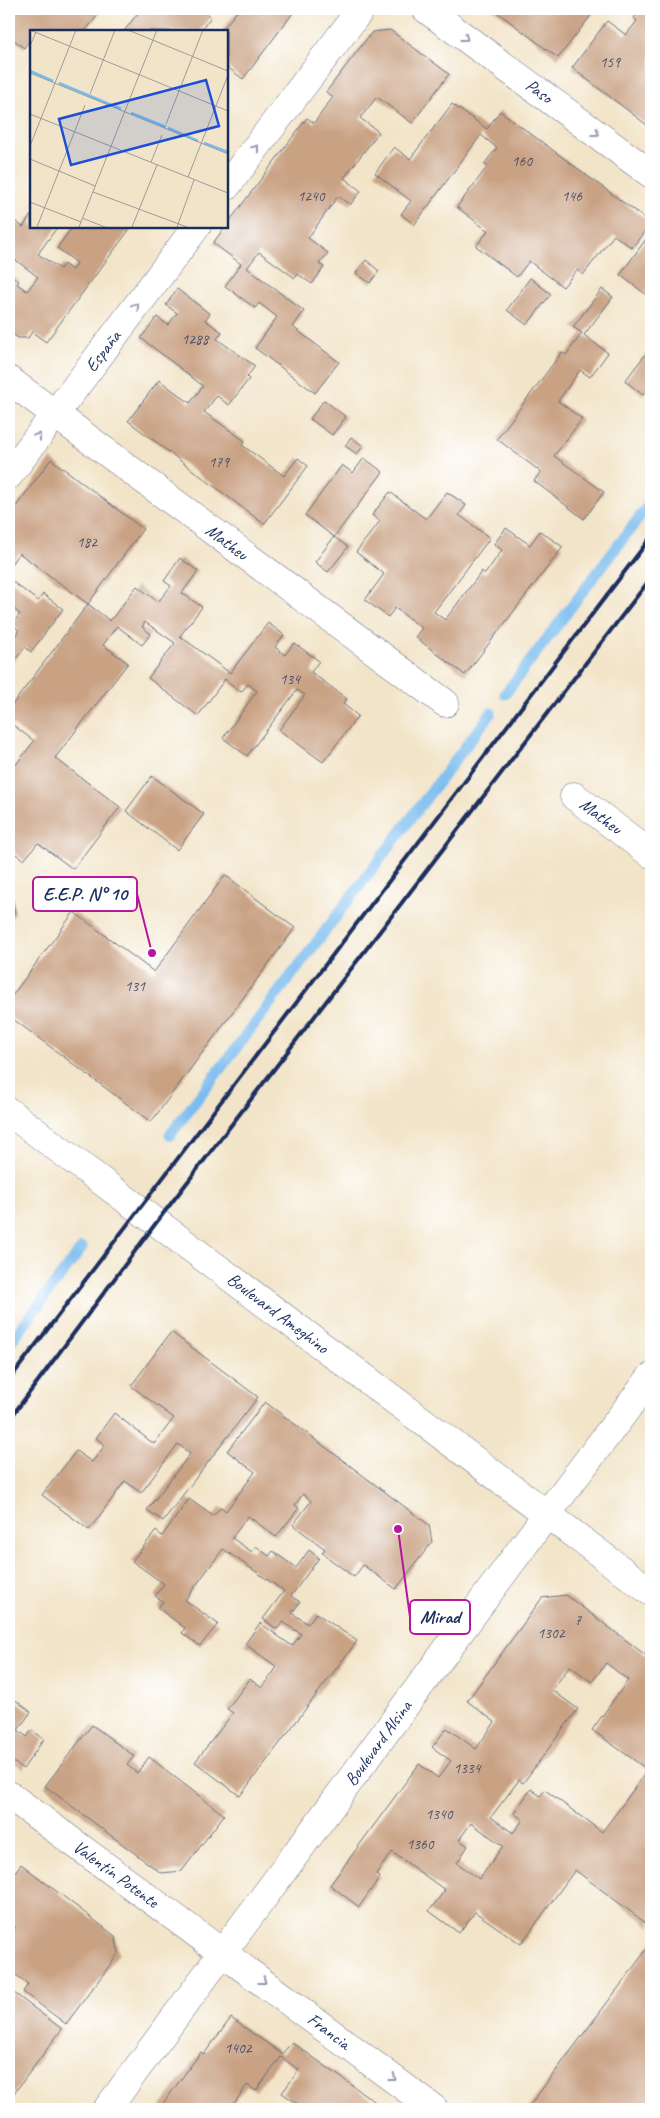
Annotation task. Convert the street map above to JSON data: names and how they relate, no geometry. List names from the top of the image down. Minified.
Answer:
{"streets":{"street":["Paso","España","Matheu","Boulevard Ameghino","Boulevard Alsina","Valentín Potente","Francia"]},"crossings":[["España","Matheu"],["Boulevard Ameghino","Boulevard Alsina"],["Boulevard Alsina","Valentín Potente"],["Boulevard Alsina","Francia"],["Valentín Potente","Francia"]],"one_way":["Paso","España","Francia"],"places":["E.E.P. N° 10","Mirad"],"house_numbers":["159","160","1240","146","1288","179","182","134","131","7","1302","1334","1340","1360","1402"]}
